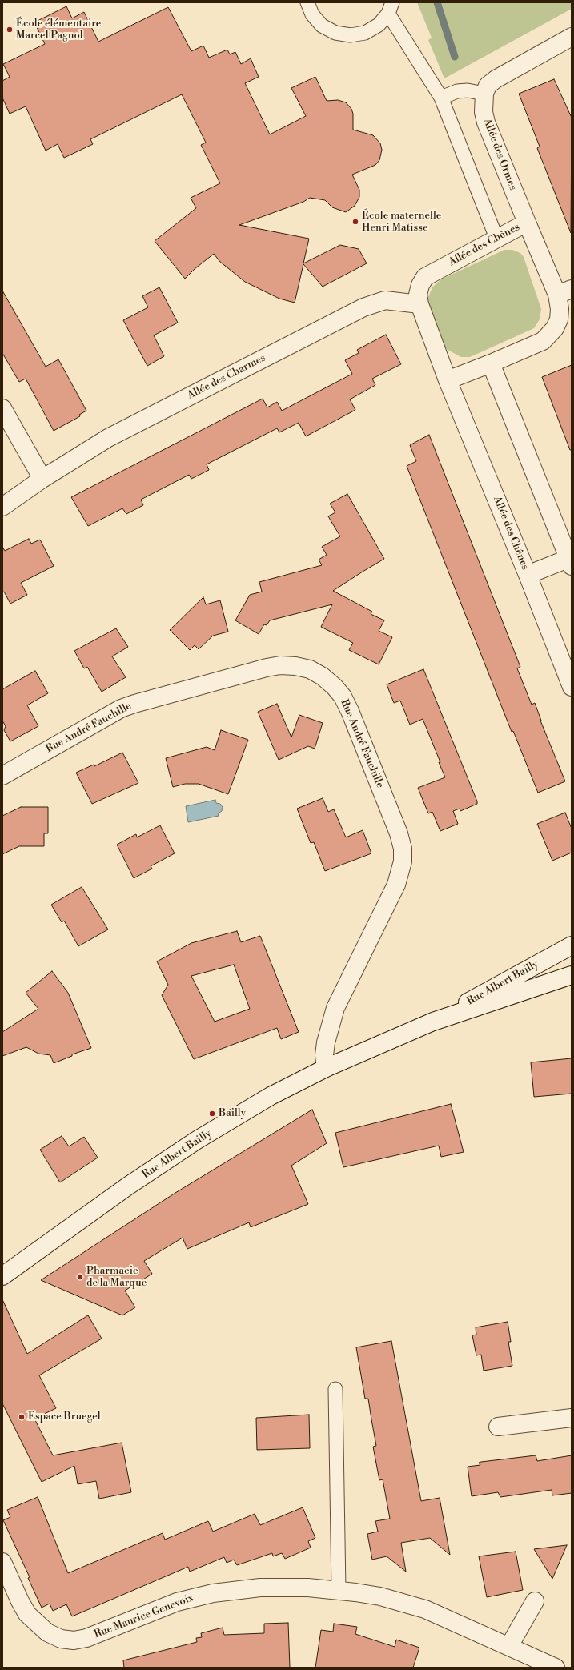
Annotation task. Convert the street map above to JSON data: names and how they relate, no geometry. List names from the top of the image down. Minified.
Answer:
{"streets":{"street":["Allée des Ormes","Allée des Chênes","Allée des Charmes","Rue André Fauchille","Rue Albert Bailly","Rue Maurice Genevoix"]},"crossings":[["Allée des Ormes","Allée des Chênes"],["Allée des Chênes","Allée des Charmes"],["Rue André Fauchille","Rue Albert Bailly"]],"places":["École élémentaire Marcel Pagnol","École maternelle Henri Matisse","Bailly","Pharmacie de la Marque","Espace Bruegel"]}
